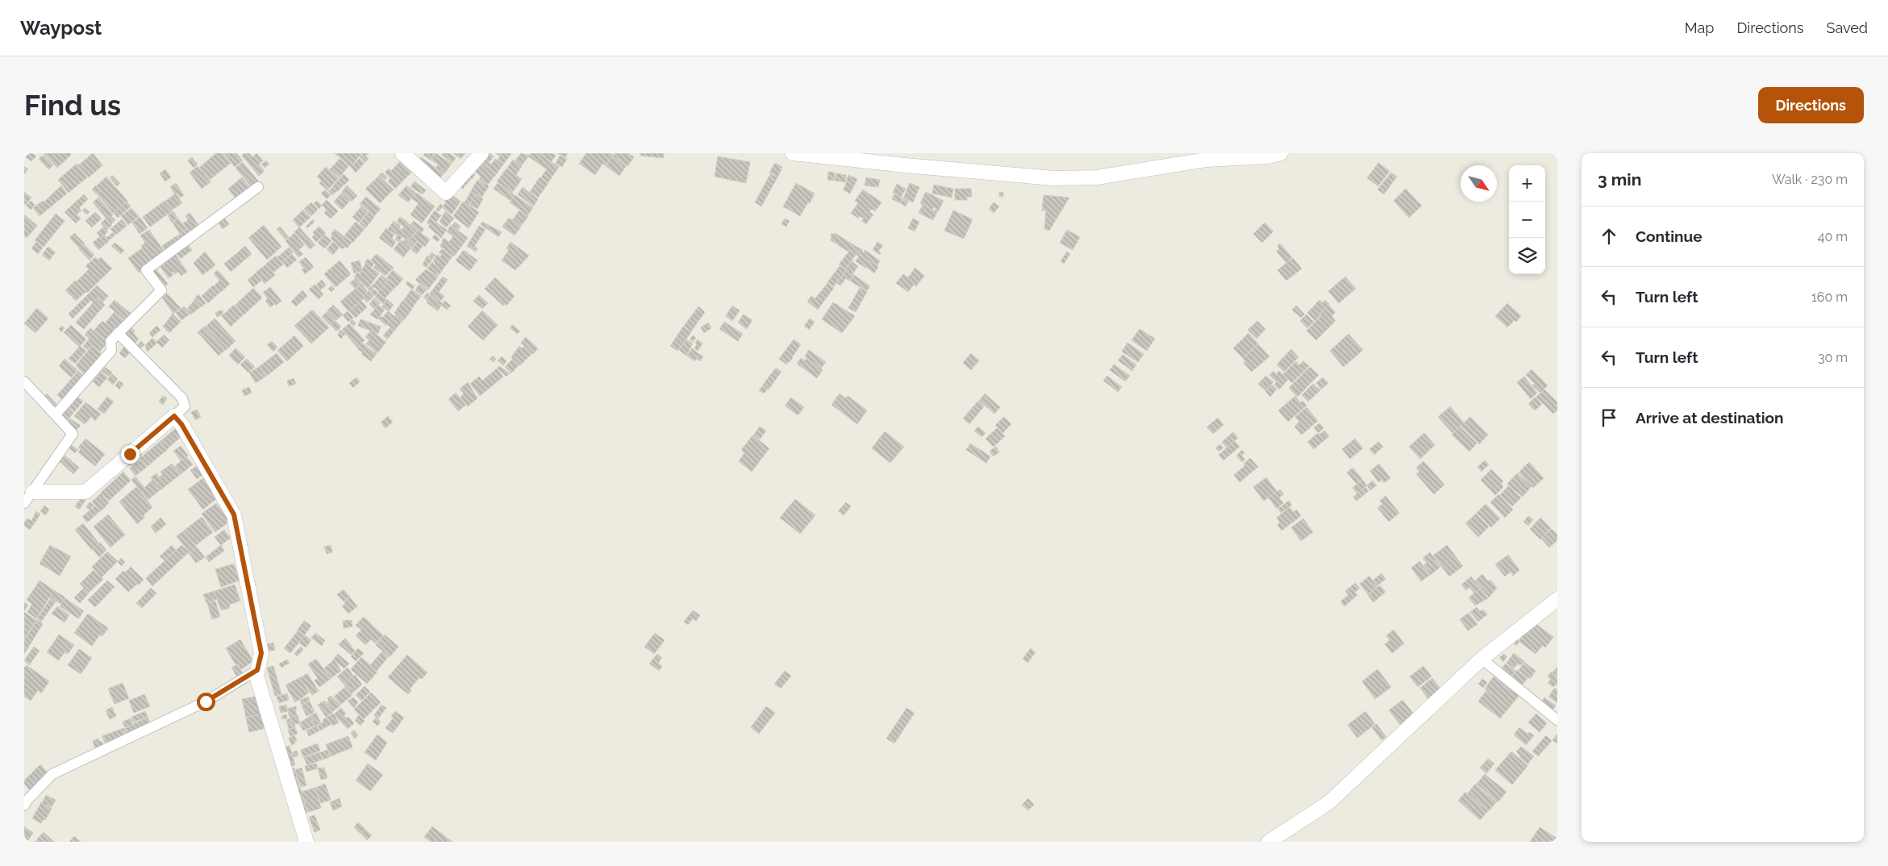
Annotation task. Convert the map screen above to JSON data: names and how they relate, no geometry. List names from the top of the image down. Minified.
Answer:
{"north":"bottom right","page":{"header":"Waypost","nav":["Map","Directions","Saved"],"buttons":"Directions","title":"Find us","heading":["3 min","Walk · 230 m"],"map_buttons":["+","−"],"list":[["Continue","40 m"],["Turn left","160 m"],["Turn left","30 m"],"Arrive at destination"]}}
